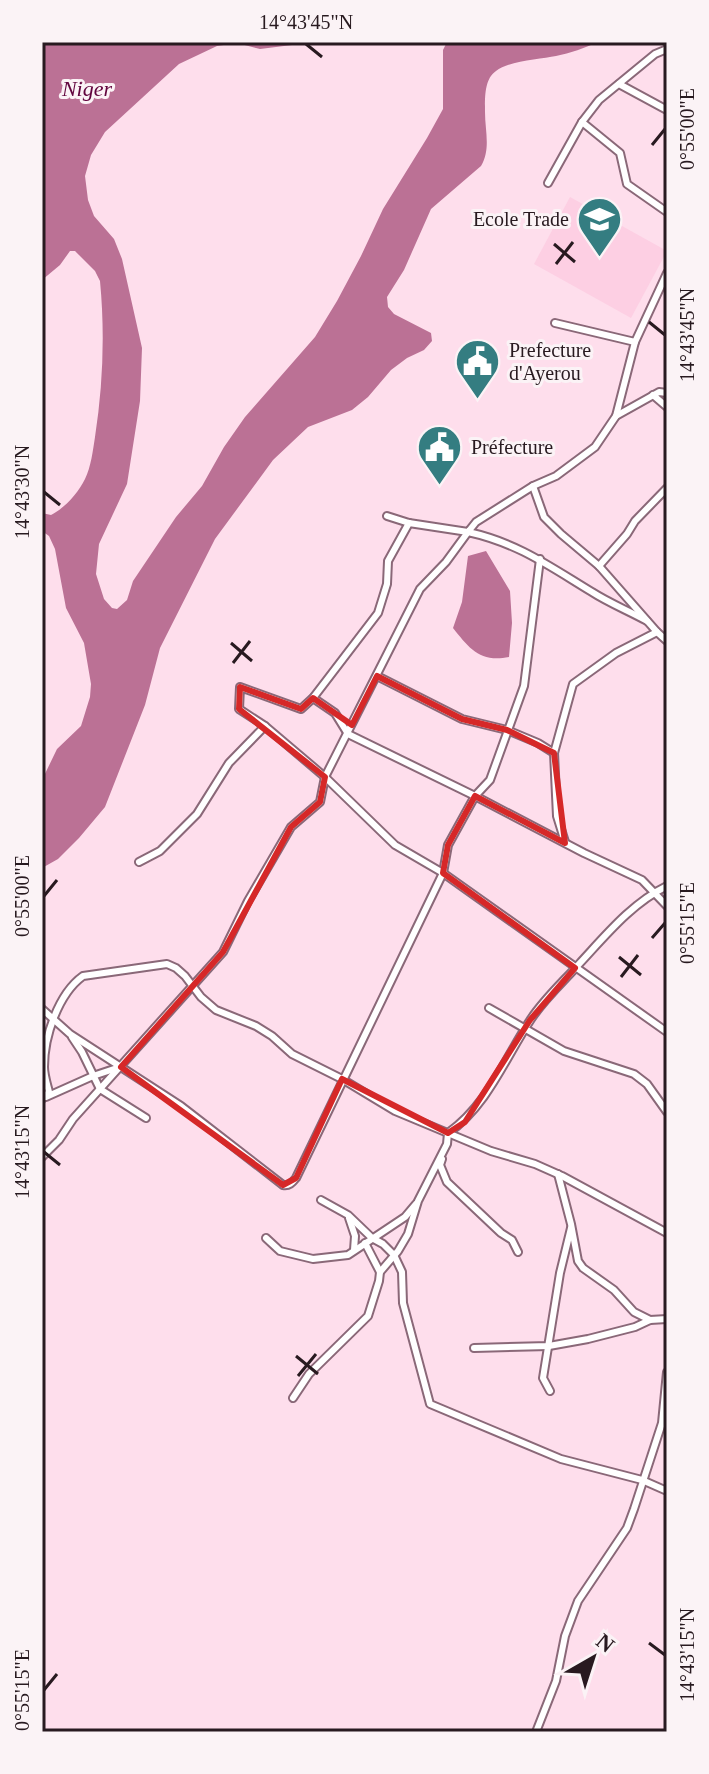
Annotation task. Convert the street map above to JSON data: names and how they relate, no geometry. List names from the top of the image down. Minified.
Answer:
{"water":["Niger"],"places":{"school or university":["Ecole Trade"],"public building":["Prefecture d'Ayerou","Préfecture"]},"north":"top right","coordinates":["14°43'45\"N","0°55'00\"E","14°43'30\"N","0°55'15\"E","14°43'15\"N"]}
